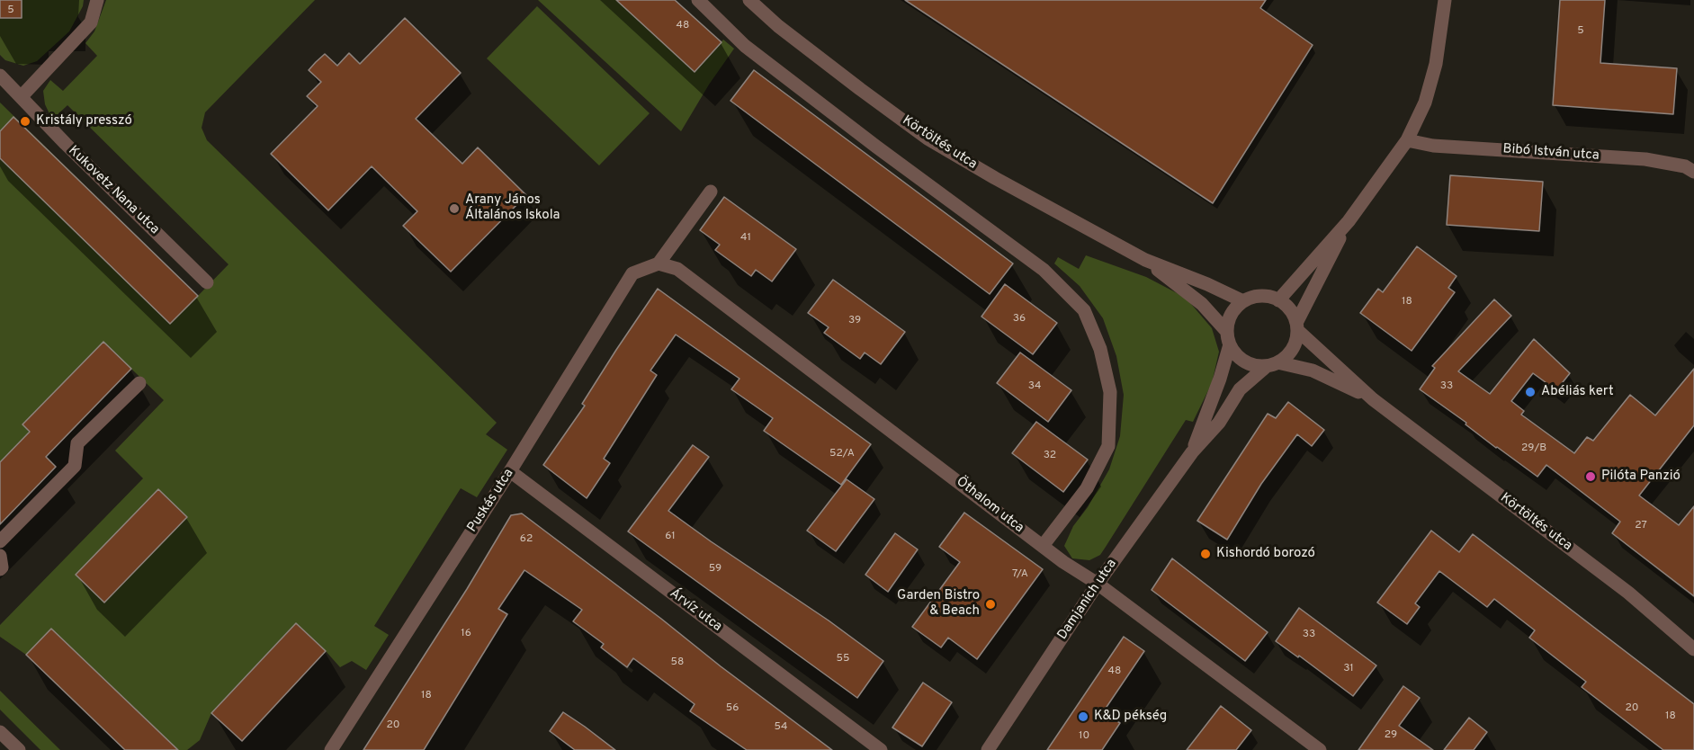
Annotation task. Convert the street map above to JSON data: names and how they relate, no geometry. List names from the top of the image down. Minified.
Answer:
{"streets":{"street":["Körtöltés utca","Bibó István utca","Kukovetz Nana utca","Puskás utca","Öthalom utca","Damjanich utca","Árvíz utca"]},"crossings":[["Körtöltés utca","Damjanich utca"],["Puskás utca","Öthalom utca"],["Puskás utca","Árvíz utca"],["Öthalom utca","Damjanich utca"]],"places":["Kristály presszó","Arany János Általános Iskola","Abéliás kert","Pilóta Panzió","Kishordó borozó","Garden Bistro & Beach","K&D pékség"],"house_numbers":["5","48","5","41","18","36","39","34","33","29/B","52/A","32","27","61","62","59","7/A","16","33","55","58","31","48","18","56","20","18","20","54","29","10"]}
